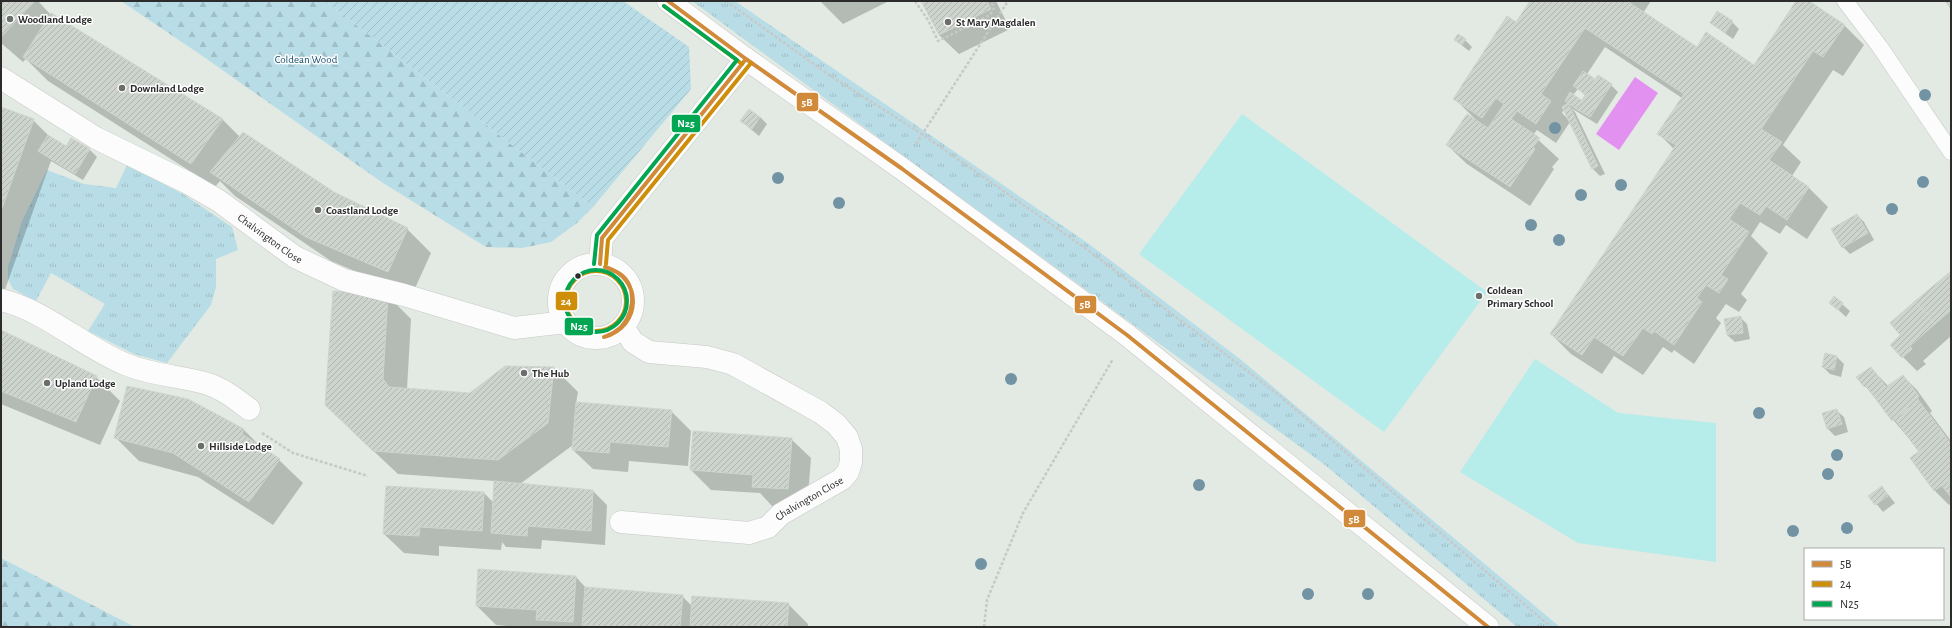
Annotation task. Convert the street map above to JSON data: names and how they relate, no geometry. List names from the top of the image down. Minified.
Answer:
{"streets":{"street":["Chalvington Close"]},"parks":["Coldean Wood"],"places":["Woodland Lodge","St Mary Magdalen","Downland Lodge","Coastland Lodge","Coldean Primary School","The Hub","Upland Lodge","Hillside Lodge"],"lines":["transit line 5B","transit line 24","transit line N25"],"legend":["5B","24","N25"]}
